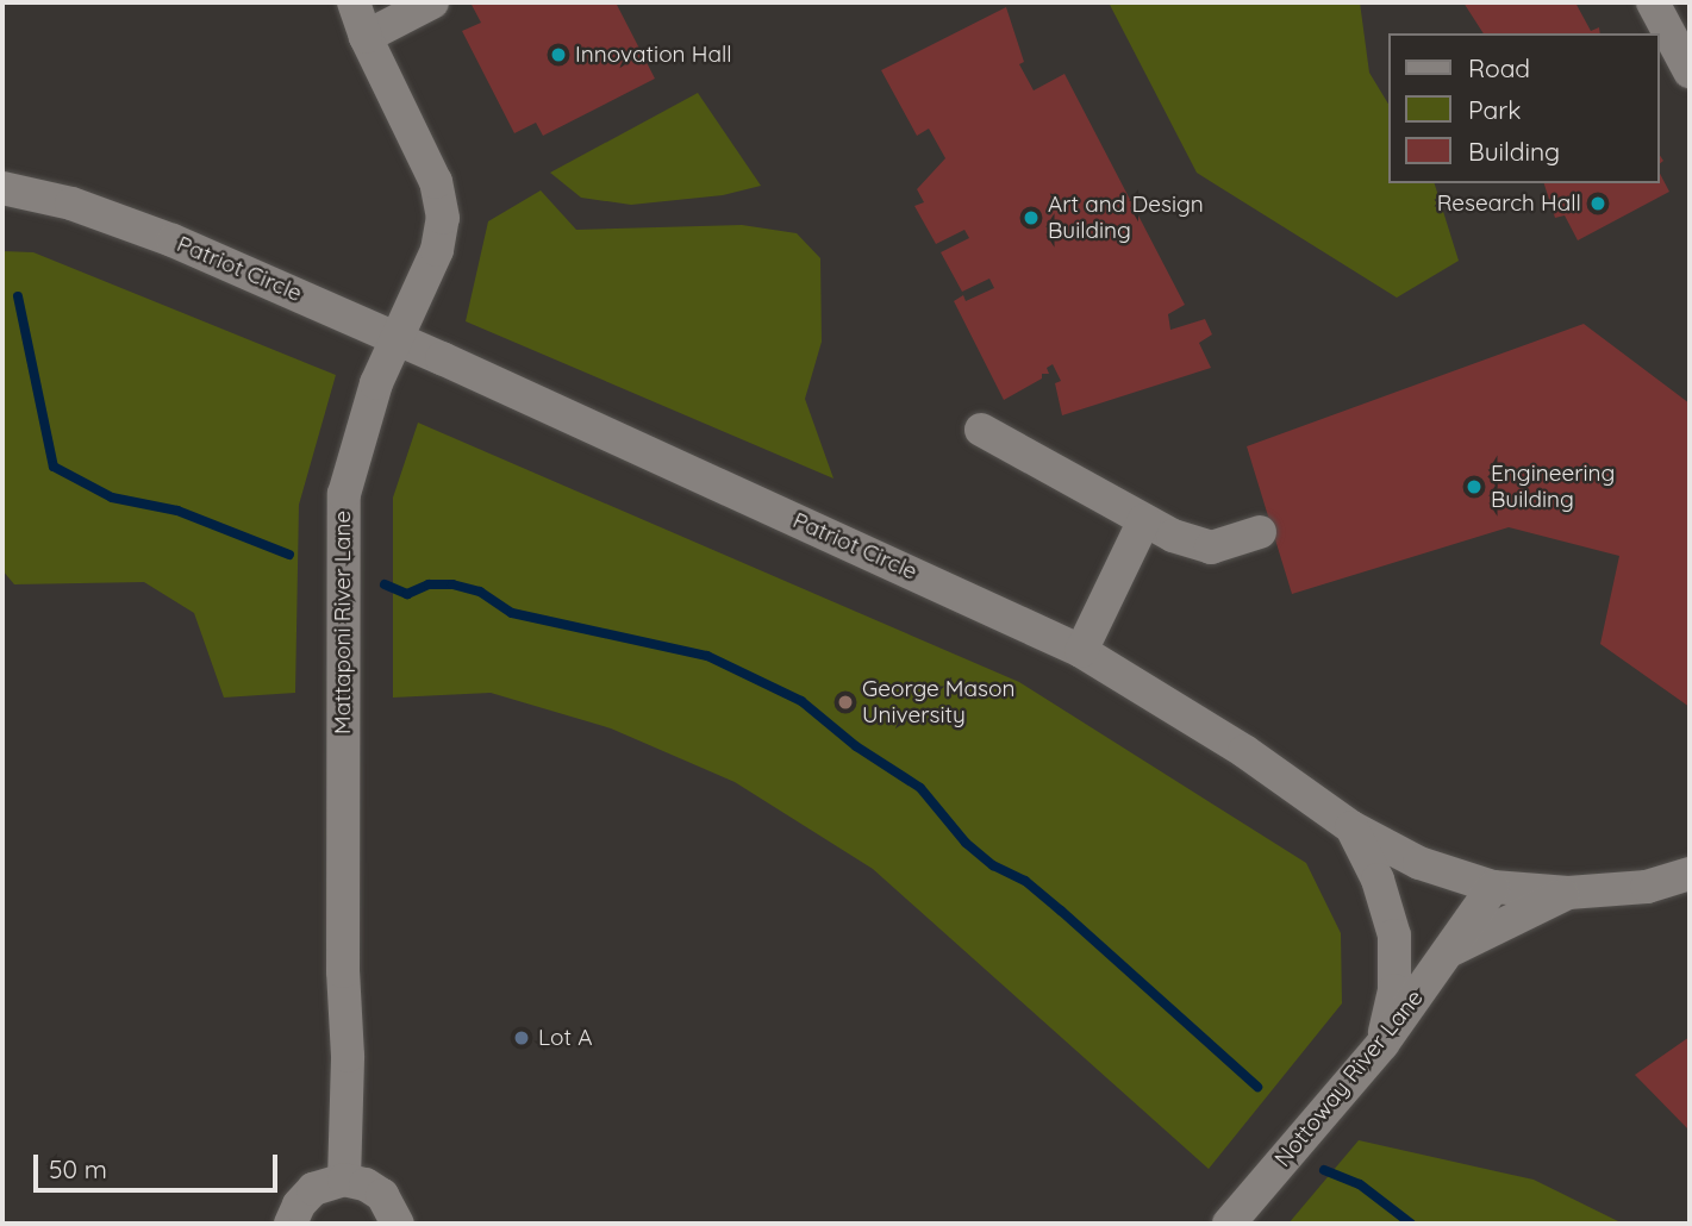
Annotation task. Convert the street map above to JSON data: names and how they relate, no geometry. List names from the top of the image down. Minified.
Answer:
{"streets":{"street":["Patriot Circle","Mattaponi River Lane","Nottoway River Lane"]},"crossings":[["Patriot Circle","Mattaponi River Lane"],["Patriot Circle","Nottoway River Lane"]],"places":["Innovation Hall","Research Hall","Art and Design Building","Engineering Building","George Mason University","Lot A"],"legend":["Road","Park","Building"],"scale_bar":"50 m"}
